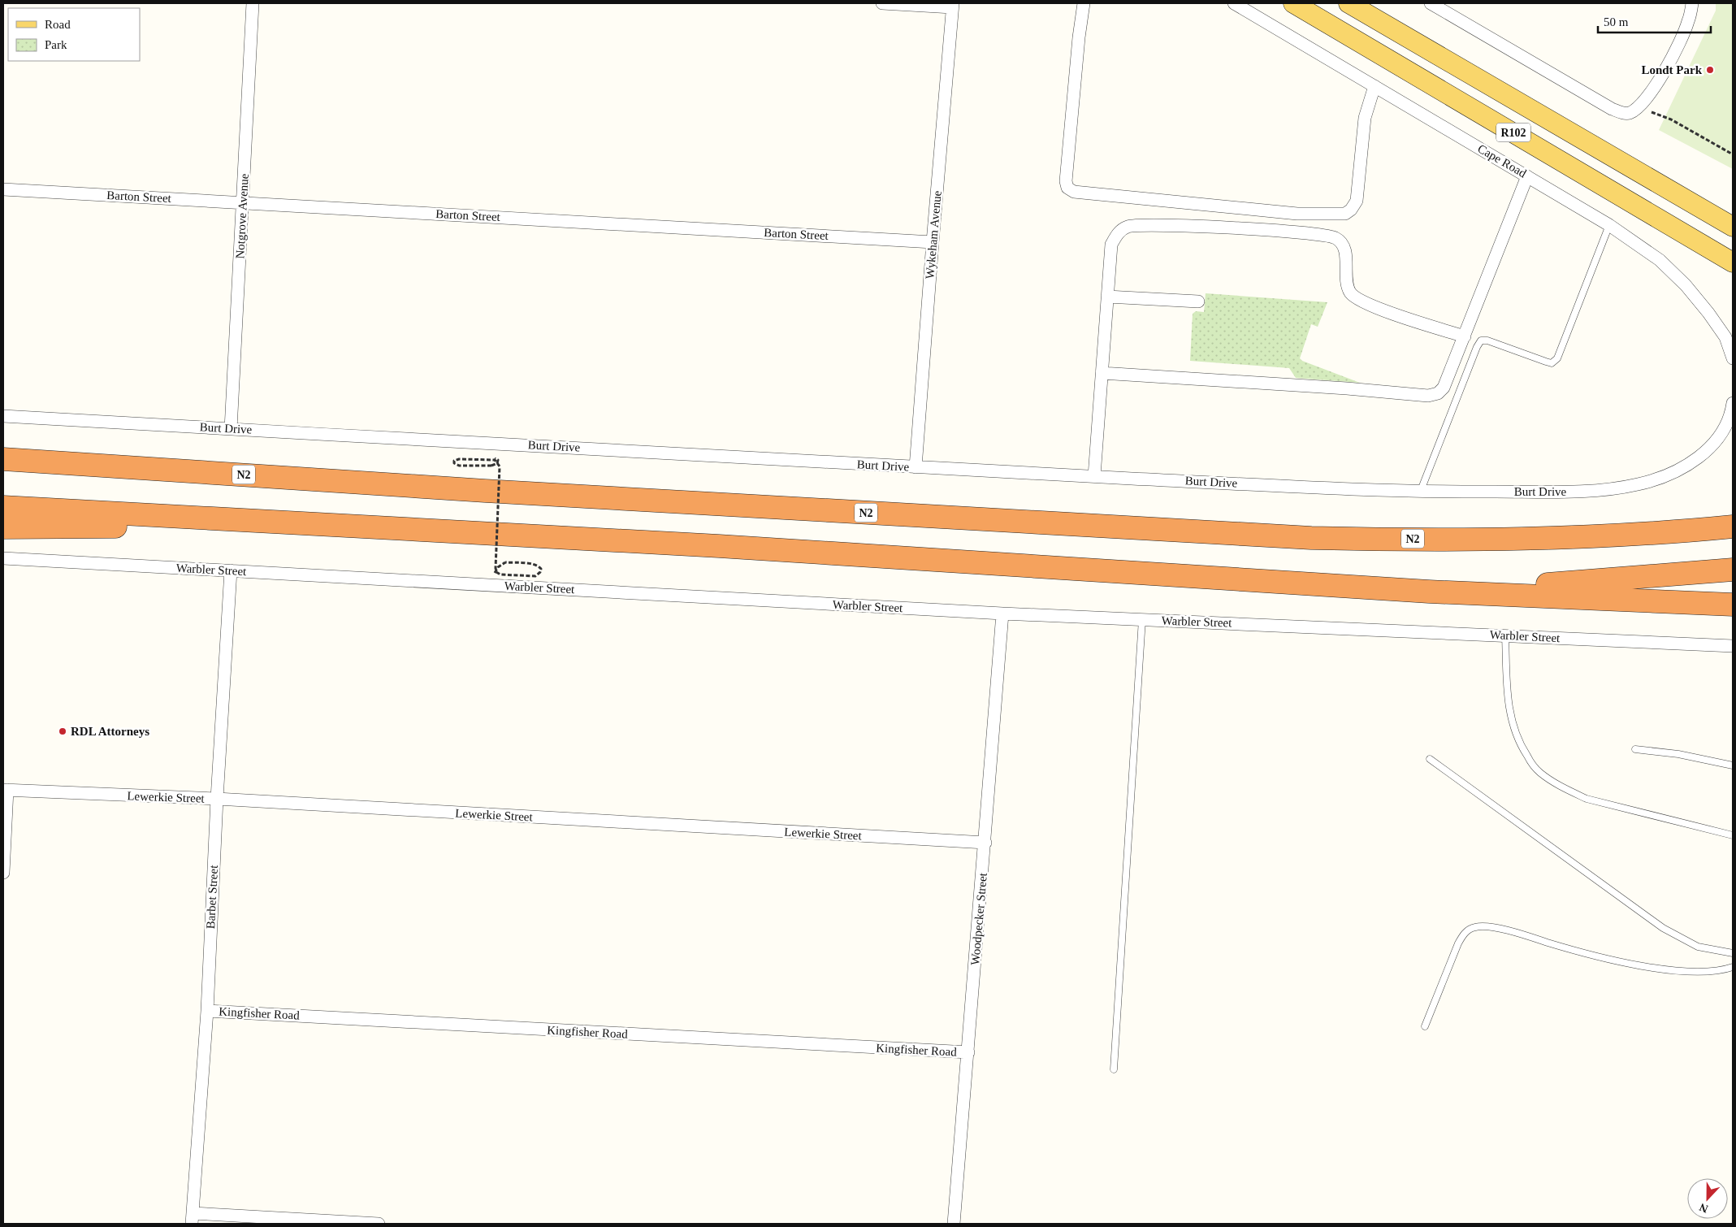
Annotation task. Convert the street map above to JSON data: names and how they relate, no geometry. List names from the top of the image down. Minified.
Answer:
{"streets":{"highway":["N2"],"main road":["R102"],"street":["Cape Road","Barton Street","Notgrove Avenue","Wykeham Avenue","Burt Drive","Warbler Street","Lewerkie Street","Barbet Street","Woodpecker Street","Kingfisher Road"]},"crossings":[["Barton Street","Notgrove Avenue"],["Barton Street","Wykeham Avenue"],["Notgrove Avenue","Burt Drive"],["Wykeham Avenue","Burt Drive"],["Warbler Street","Barbet Street"],["Warbler Street","Woodpecker Street"],["Lewerkie Street","Barbet Street"],["Lewerkie Street","Woodpecker Street"],["Barbet Street","Kingfisher Road"],["Woodpecker Street","Kingfisher Road"]],"places":["Londt Park","RDL Attorneys"],"legend":["Road","Park"],"scale_bar":"50 m","north":"bottom"}
